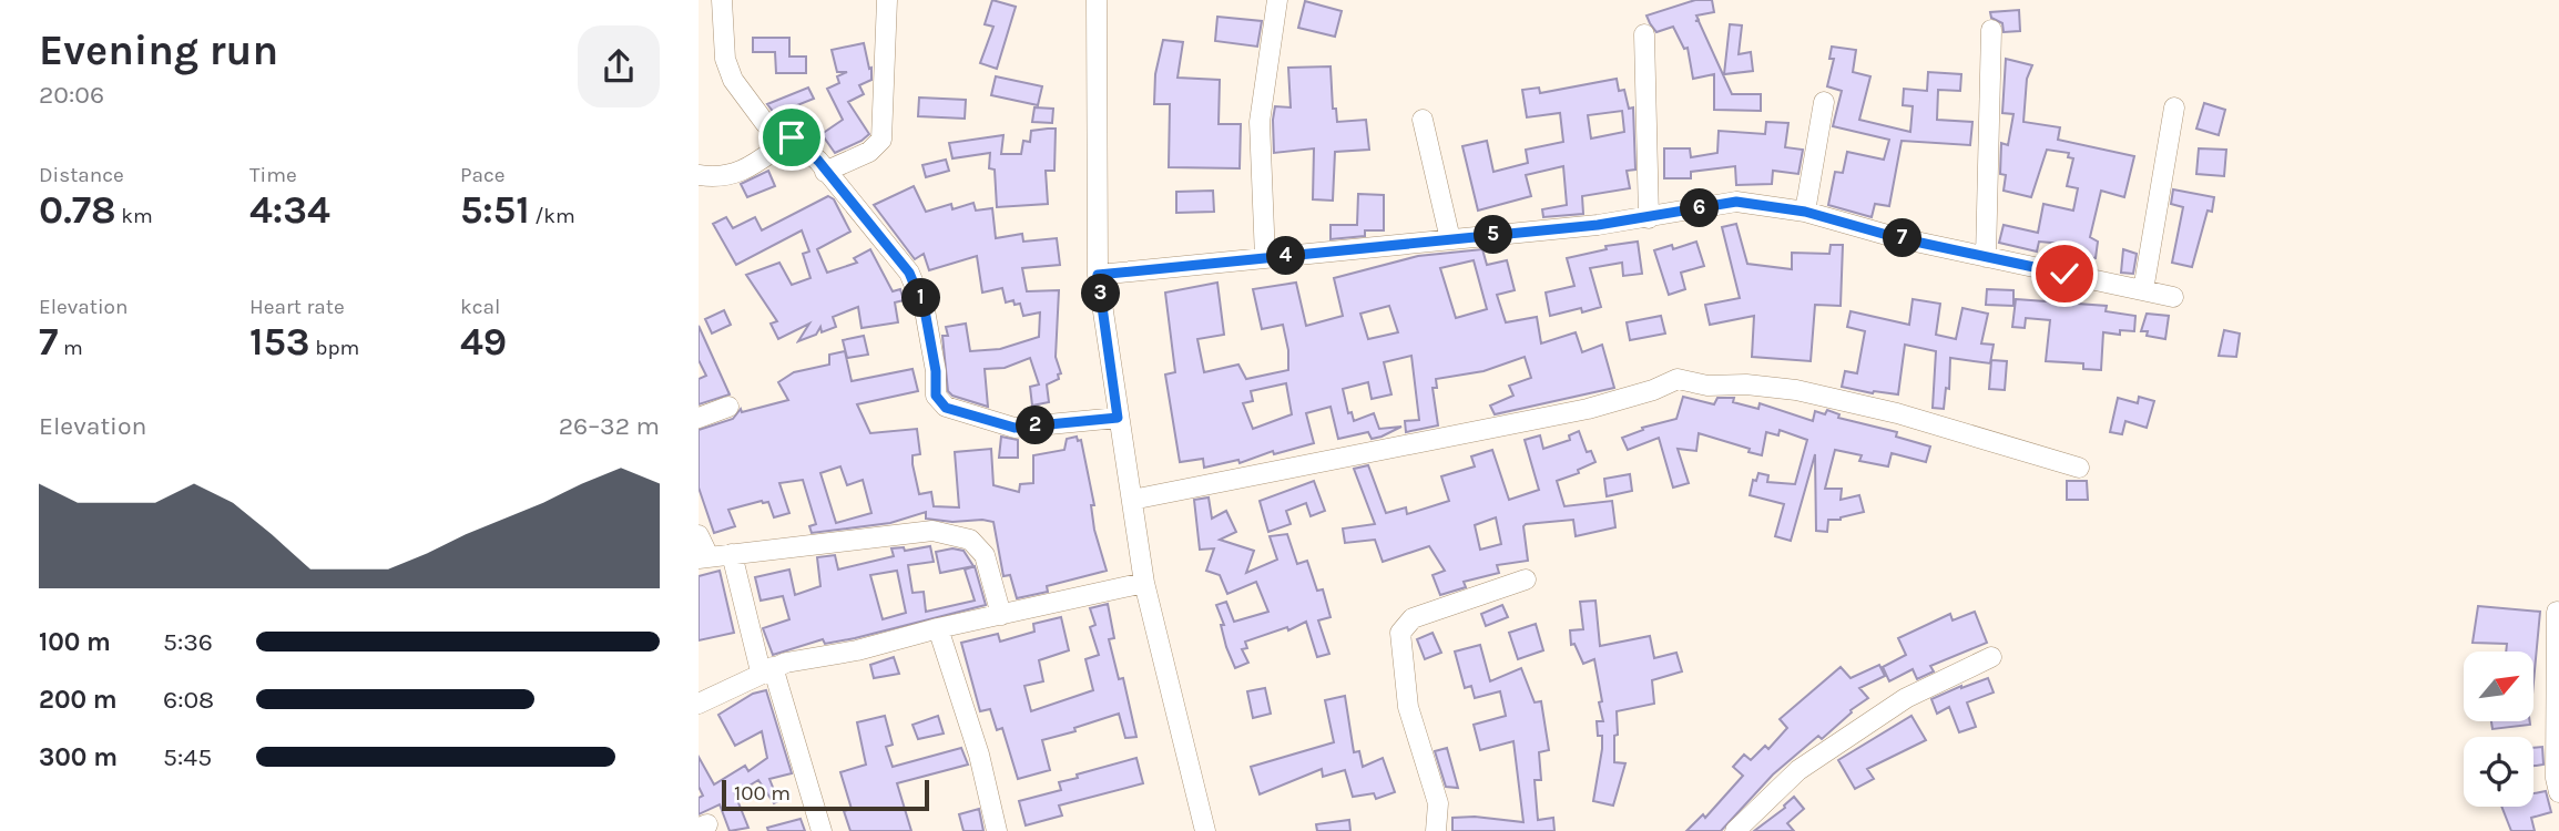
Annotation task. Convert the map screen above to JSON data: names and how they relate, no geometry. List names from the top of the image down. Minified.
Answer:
{"scale_bar":"100 m","north":"top right","page":{"heading":["Evening run","20:06"],"stats":[["Distance","0.78 km"],["Time","4:34"],["Pace","5:51 /km"],["Elevation","7 m"],["Heart rate","153 bpm"],["kcal","49"]],"pins":["6","5","7","4","3","1","2"],"chart":["Elevation","26–32 m"],"list":[{"name":"100 m","note":"5:36"},{"name":"200 m","note":"6:08"},{"name":"300 m","note":"5:45"}],"scale":"100 m"}}
